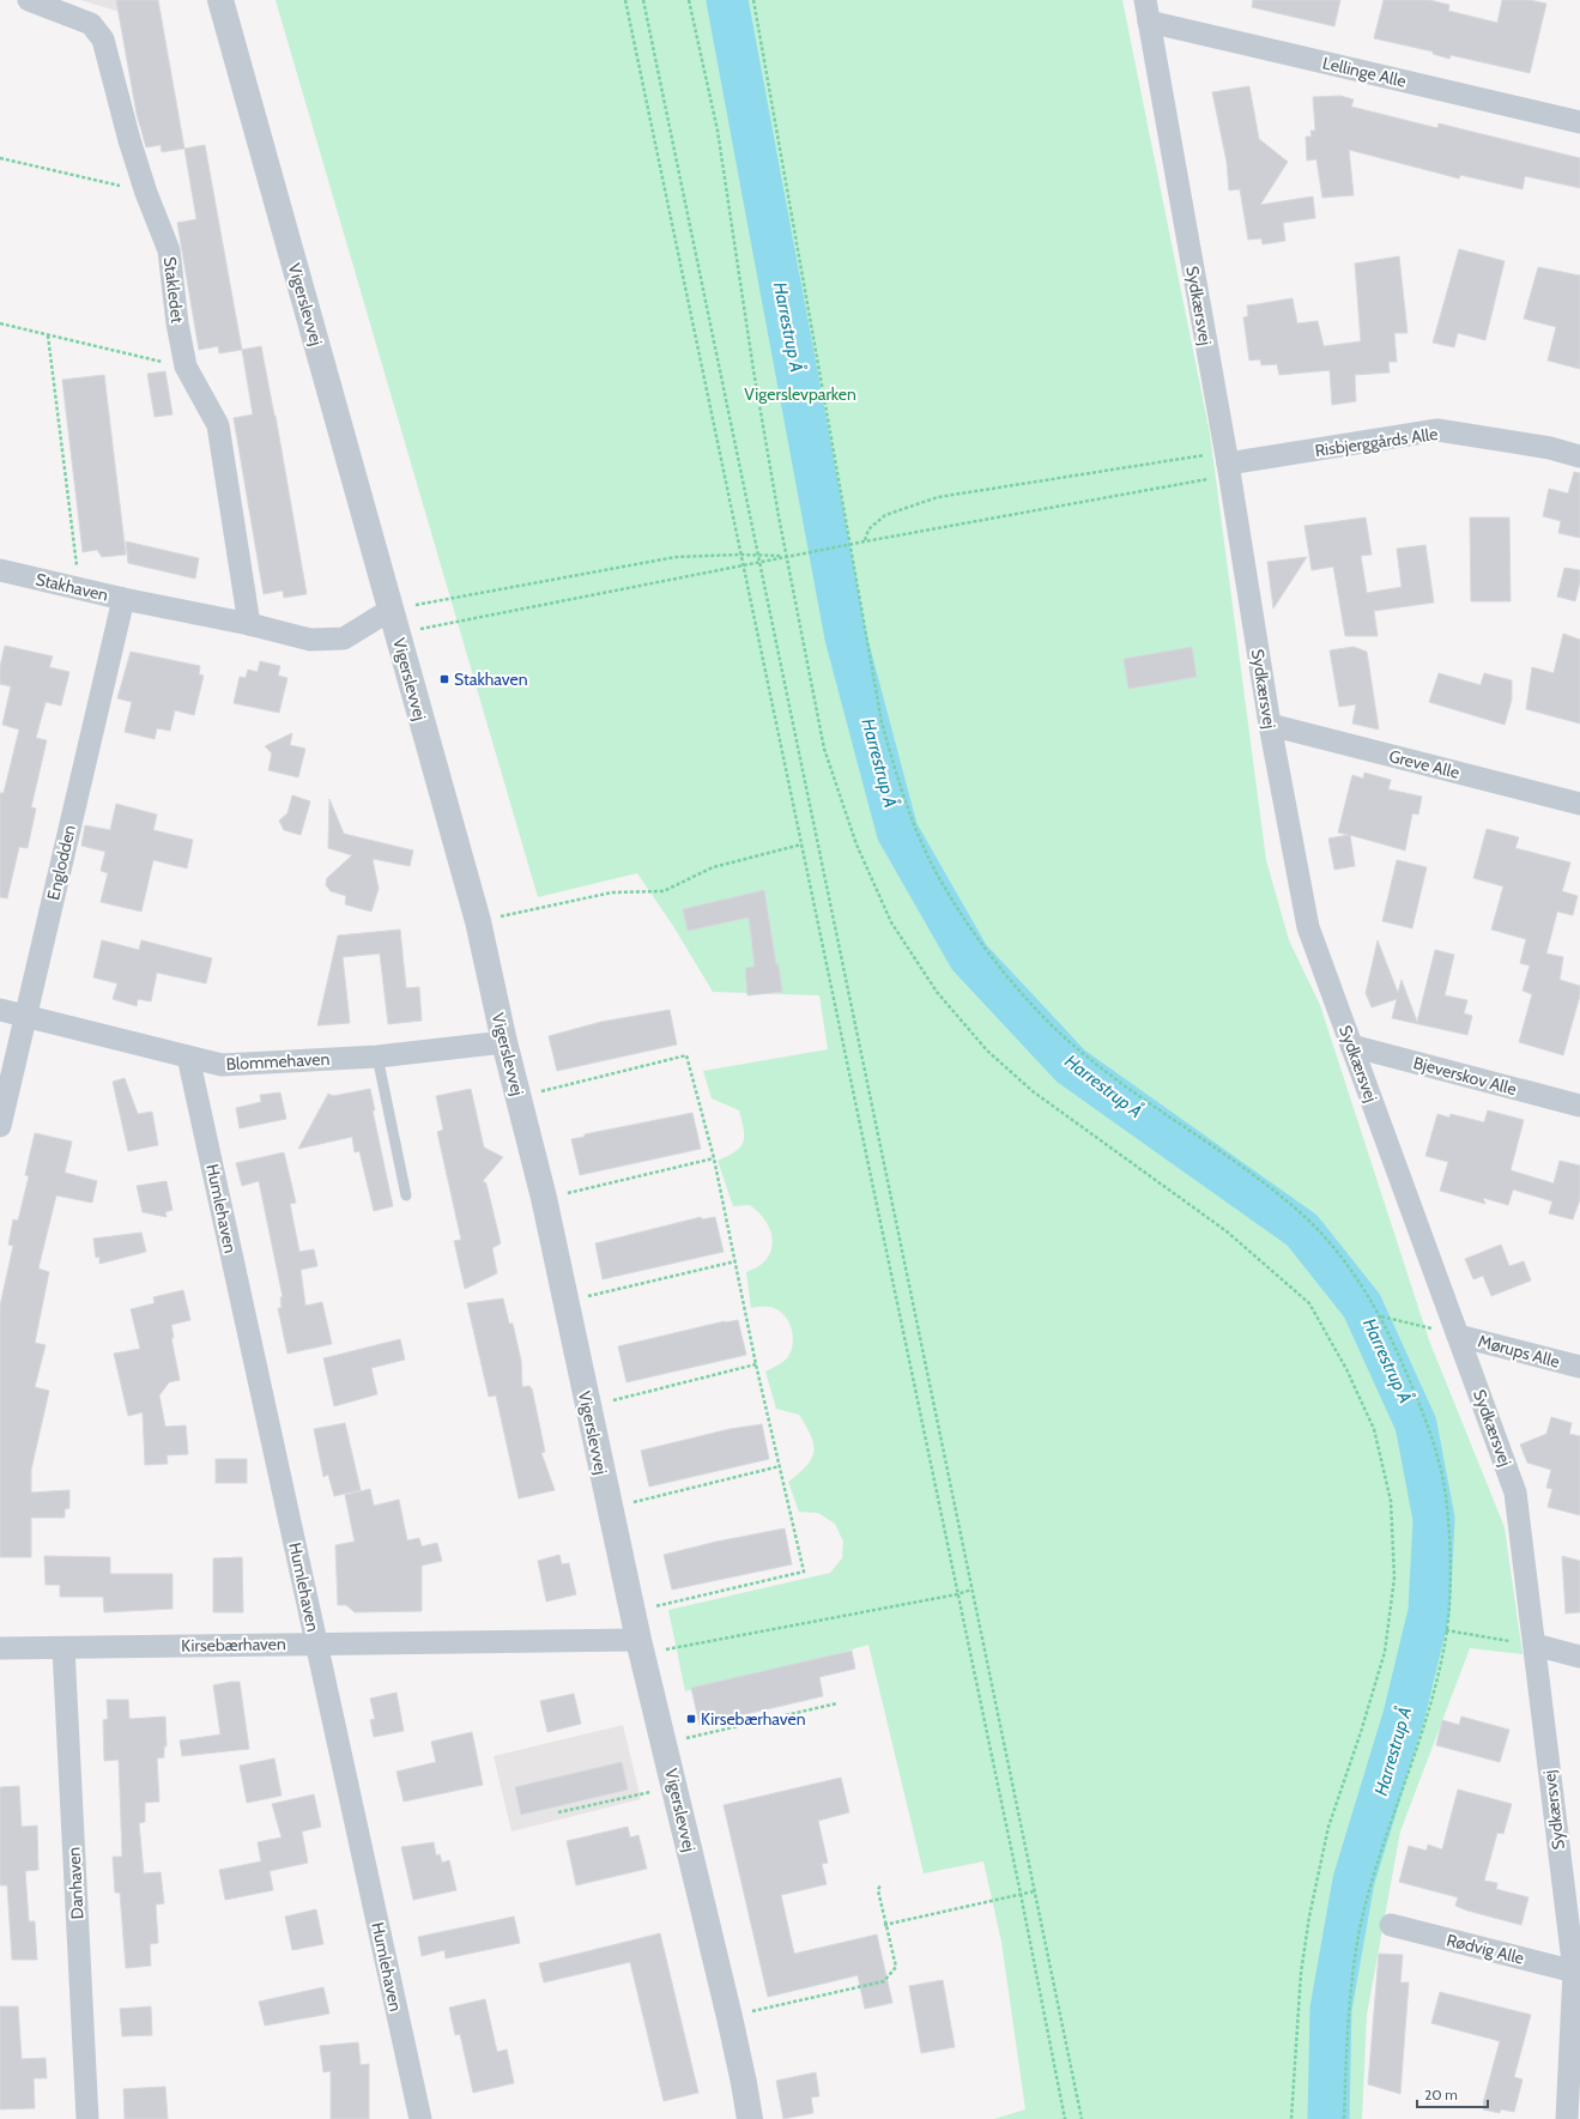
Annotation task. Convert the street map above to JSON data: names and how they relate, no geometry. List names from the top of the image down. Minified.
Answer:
{"streets":{"street":["Lellinge Alle","Stakledet","Vigerslevvej","Sydkærsvej","Risbjerggårds Alle","Stakhaven","Greve Alle","Englodden","Blommehaven","Bjeverskov Alle","Humlehaven","Mørups Alle","Kirsebærhaven","Danhaven","Rødvig Alle"]},"crossings":[["Lellinge Alle","Sydkærsvej"],["Stakledet","Stakhaven"],["Vigerslevvej","Stakhaven"],["Vigerslevvej","Blommehaven"],["Vigerslevvej","Kirsebærhaven"],["Sydkærsvej","Risbjerggårds Alle"],["Sydkærsvej","Greve Alle"],["Sydkærsvej","Bjeverskov Alle"],["Sydkærsvej","Mørups Alle"],["Sydkærsvej","Rødvig Alle"],["Stakhaven","Englodden"],["Englodden","Blommehaven"],["Blommehaven","Humlehaven"],["Humlehaven","Kirsebærhaven"],["Kirsebærhaven","Danhaven"]],"water":["Harrestrup Å"],"parks":["Vigerslevparken"],"places":{"transit":["Stakhaven","Kirsebærhaven"]},"scale_bar":"20 m"}
